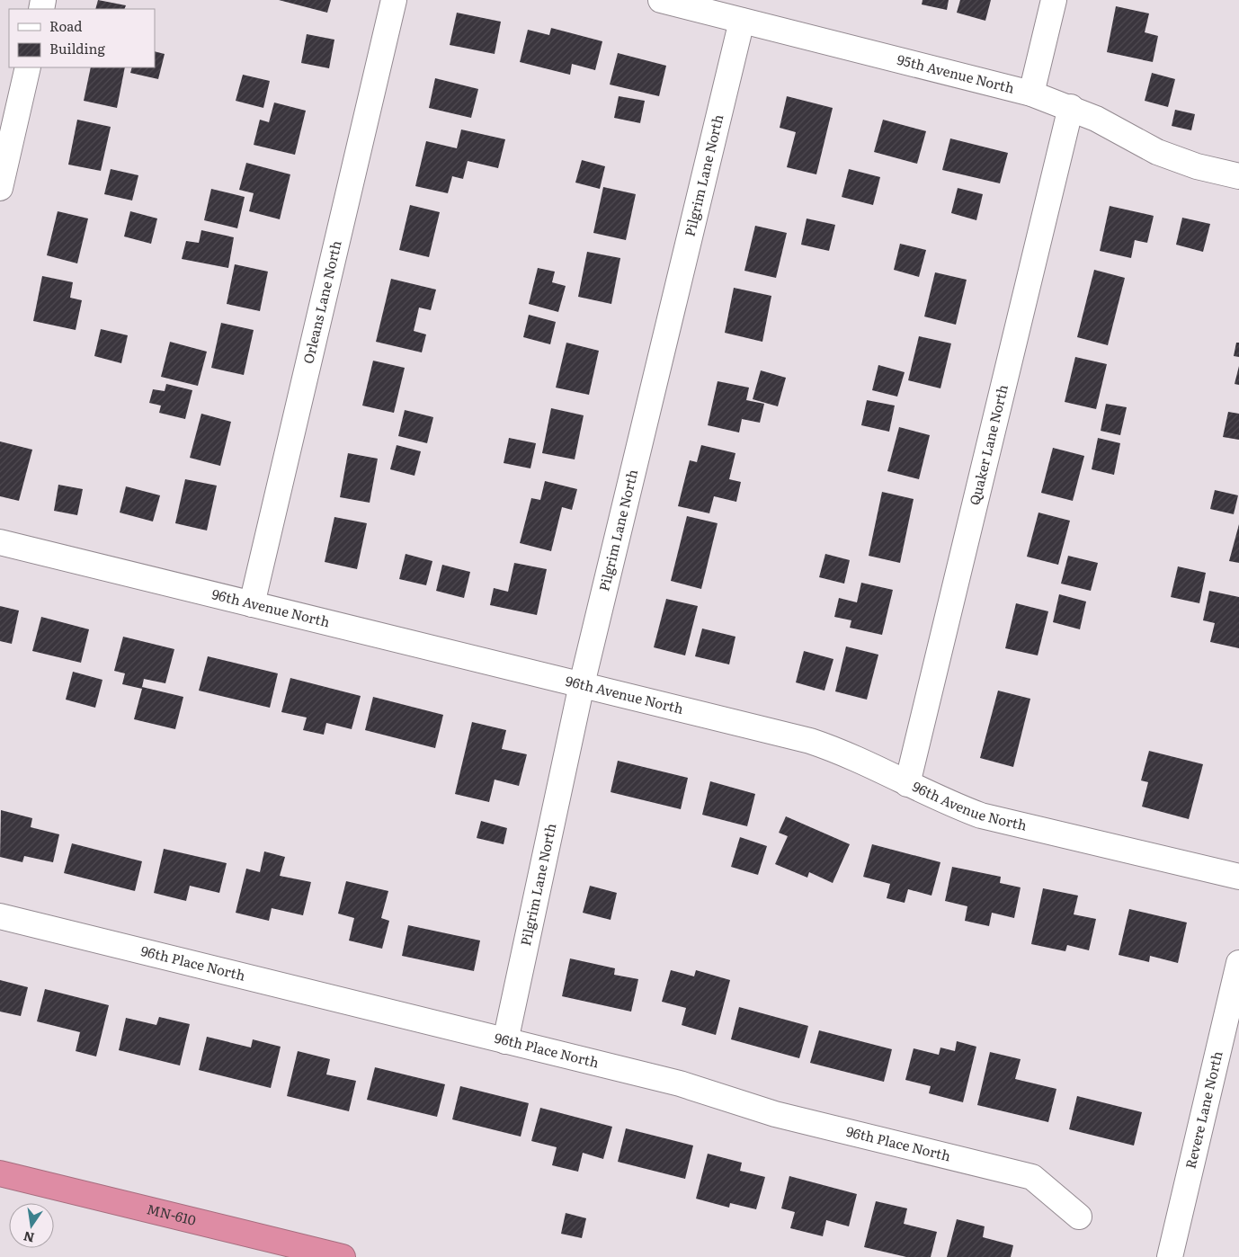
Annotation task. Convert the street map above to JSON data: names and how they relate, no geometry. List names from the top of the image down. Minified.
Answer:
{"streets":{"highway":["MN-610"],"street":["95th Avenue North","Pilgrim Lane North","Orleans Lane North","Quaker Lane North","96th Avenue North","96th Place North","Revere Lane North"]},"crossings":[["95th Avenue North","Pilgrim Lane North"],["95th Avenue North","Quaker Lane North"],["Pilgrim Lane North","96th Avenue North"],["Pilgrim Lane North","96th Place North"],["Orleans Lane North","96th Avenue North"],["Quaker Lane North","96th Avenue North"]],"legend":["Road","Building"],"north":"bottom"}
